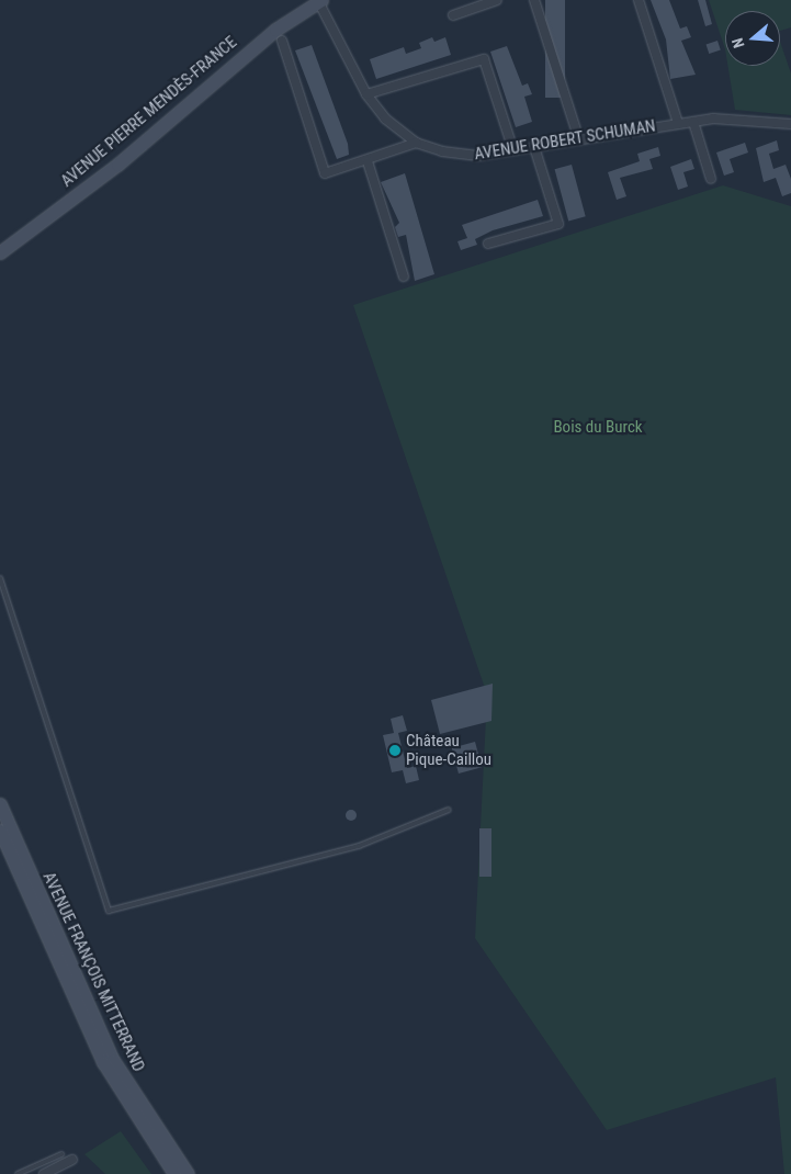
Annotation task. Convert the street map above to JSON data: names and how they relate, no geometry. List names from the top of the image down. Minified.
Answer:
{"streets":{"main road":["AVENUE PIERRE MENDÈS-FRANCE","AVENUE FRANÇOIS MITTERRAND"],"street":["AVENUE ROBERT SCHUMAN"]},"crossings":[["AVENUE PIERRE MENDÈS-FRANCE","AVENUE ROBERT SCHUMAN"]],"parks":["Bois du Burck"],"places":["Château Pique-Caillou"],"north":"left"}
